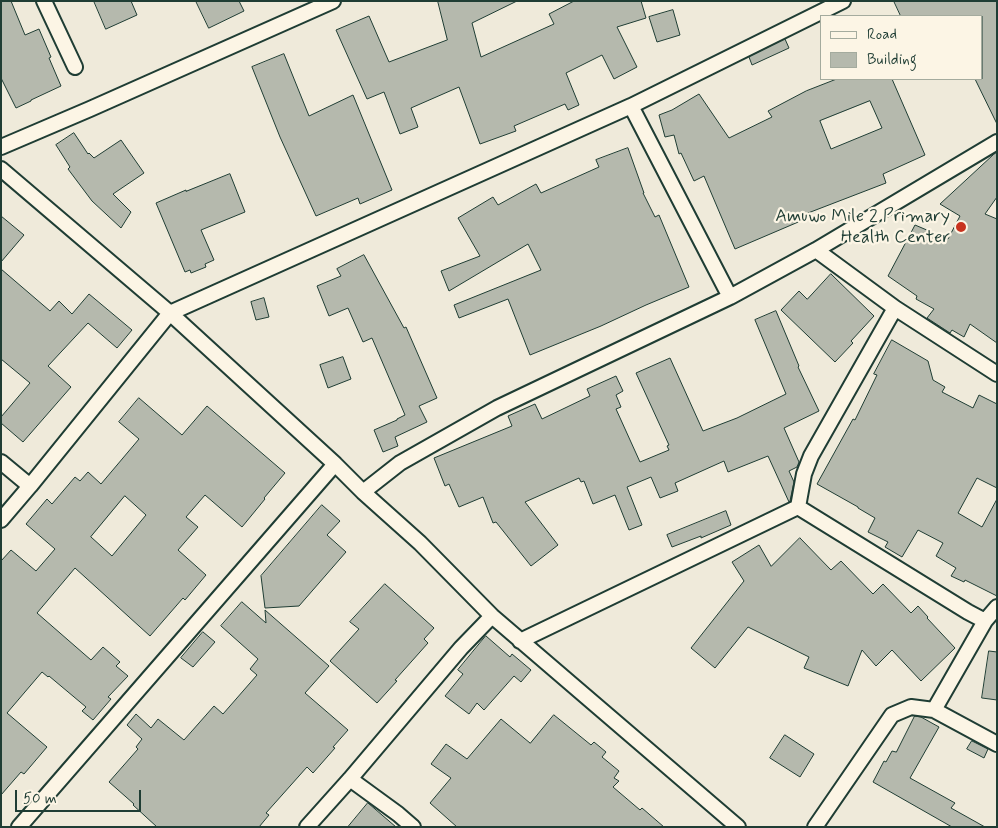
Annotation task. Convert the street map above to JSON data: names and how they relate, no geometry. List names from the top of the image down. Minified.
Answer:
{"places":["Amuwo Mile 2 Primary Health Center"],"legend":["Road","Building"],"scale_bar":"50 m"}
